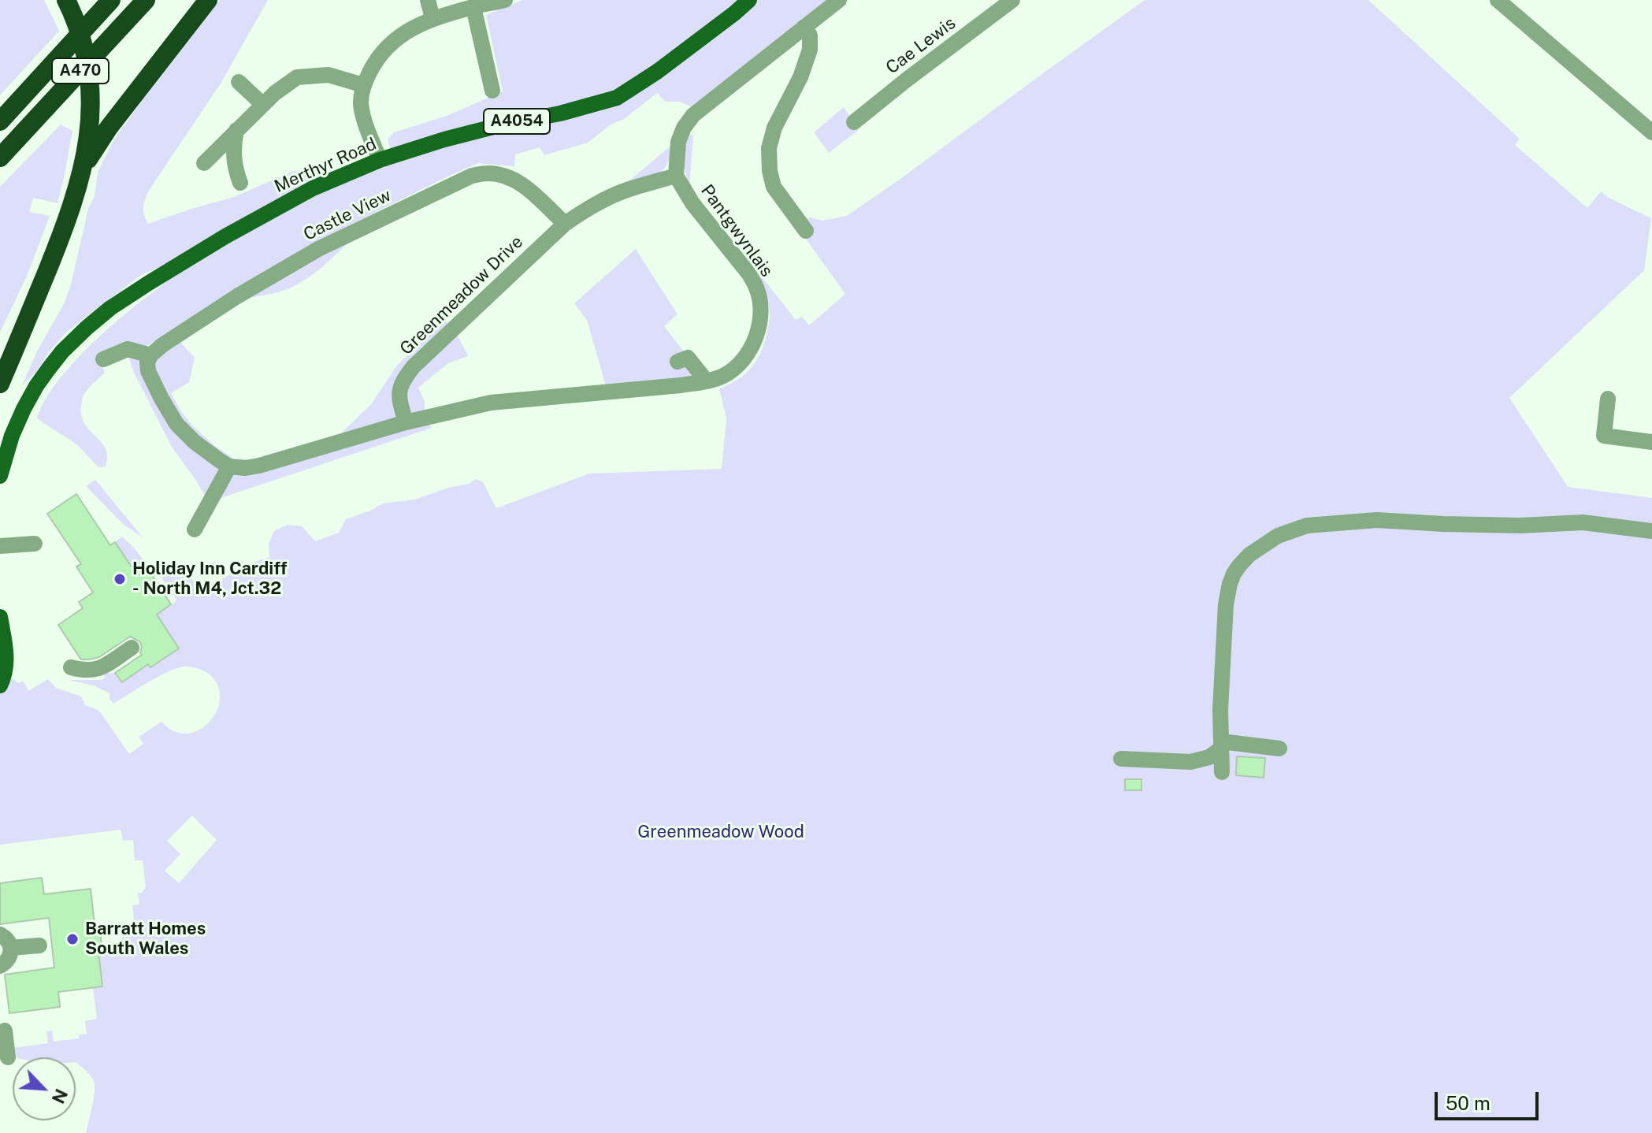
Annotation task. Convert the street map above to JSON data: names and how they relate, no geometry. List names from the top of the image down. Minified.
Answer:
{"streets":{"highway":["A470"],"main road":["A4054","Merthyr Road"],"street":["Cae Lewis","Castle View","Pantgwynlais","Greenmeadow Drive"]},"crossings":[["Castle View","Greenmeadow Drive"],["Pantgwynlais","Greenmeadow Drive"]],"parks":["Greenmeadow Wood"],"places":["Holiday Inn Cardiff - North M4, Jct.32","Barratt Homes South Wales"],"scale_bar":"50 m","north":"bottom right"}
